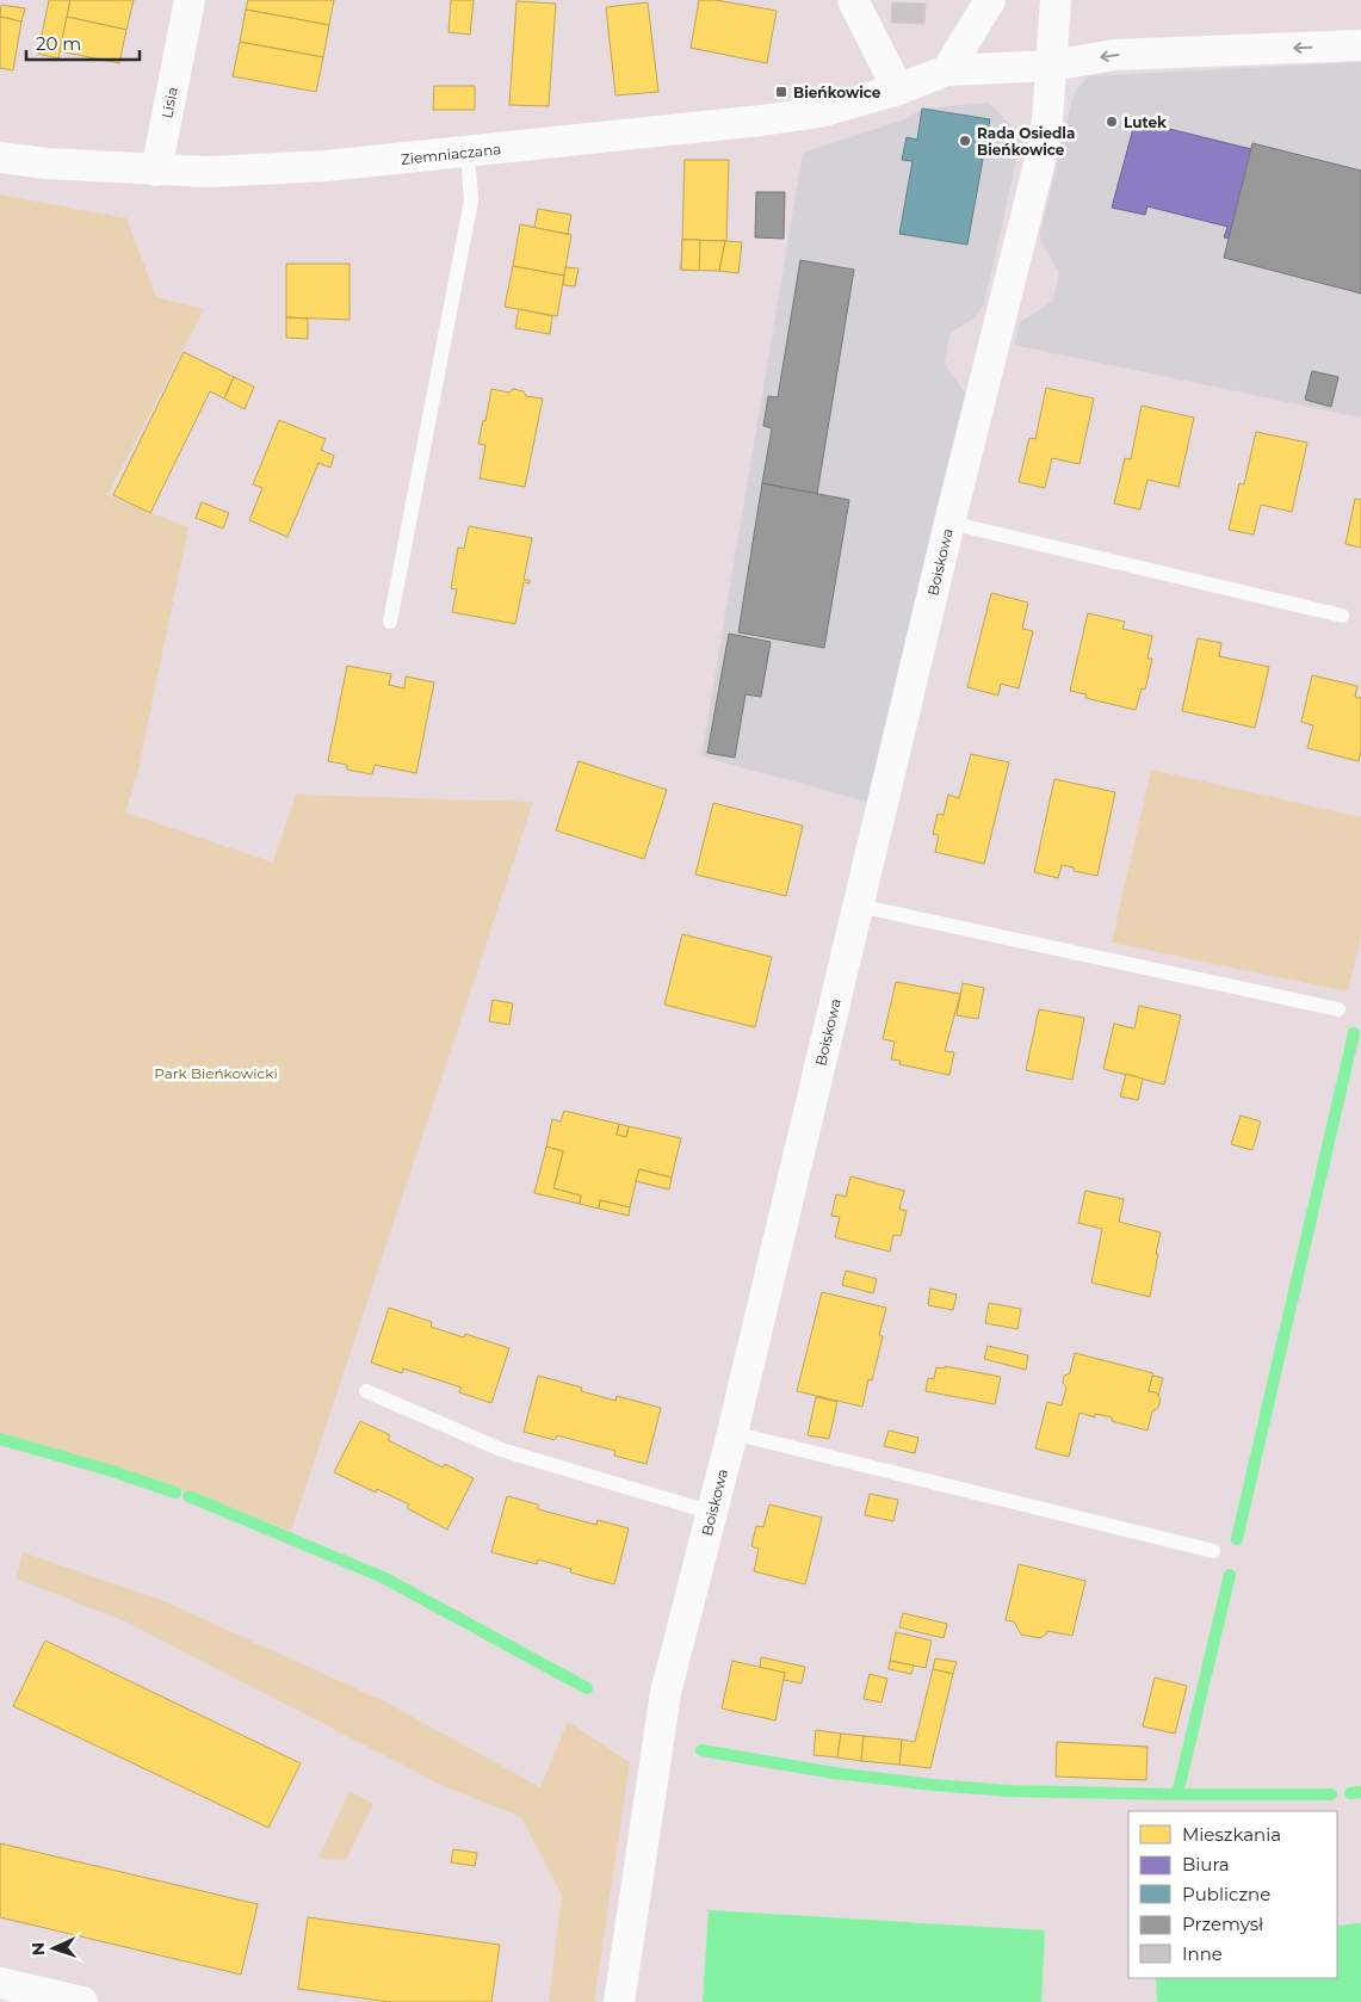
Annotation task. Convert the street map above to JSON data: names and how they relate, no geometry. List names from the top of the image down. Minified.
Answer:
{"streets":{"street":["Lisia","Ziemniaczana","Boiskowa"]},"crossings":[["Lisia","Ziemniaczana"],["Ziemniaczana","Boiskowa"]],"parks":["Park Bieńkowicki"],"places":{"transit":["Bieńkowice"],"other":["Lutek","Rada Osiedla Bieńkowice"]},"legend":["Mieszkania","Biura","Publiczne","Przemysł","Inne"],"scale_bar":"20 m","north":"left"}
